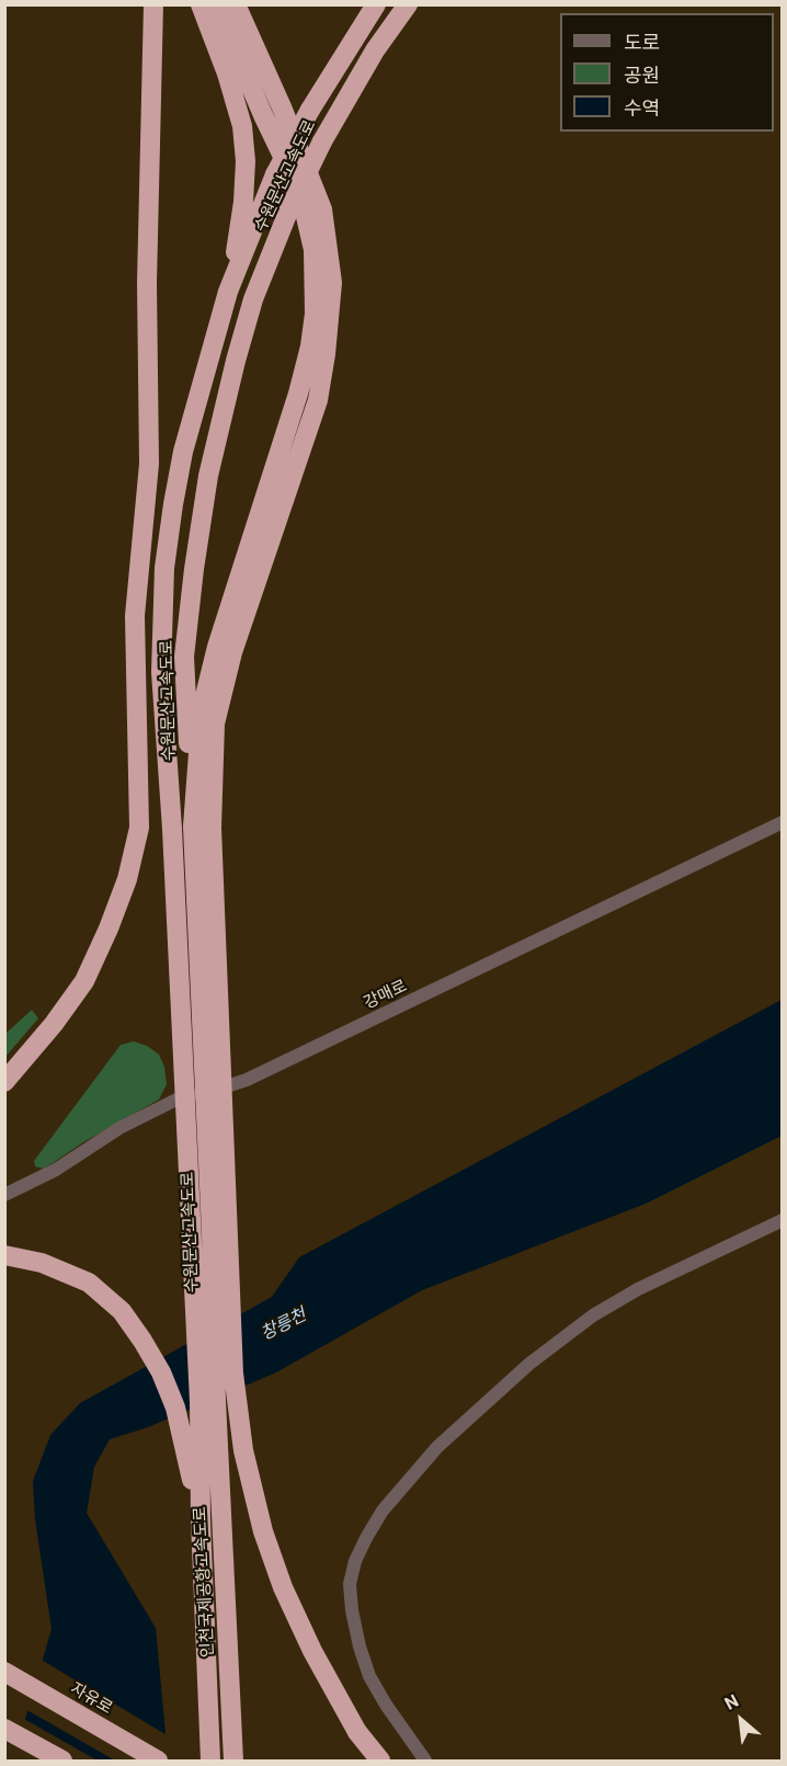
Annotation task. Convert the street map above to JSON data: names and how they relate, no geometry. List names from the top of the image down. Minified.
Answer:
{"streets":{"highway":["수원문산고속도로","인천국제공항고속도로","자유로"],"street":["강매로"]},"crossings":[["수원문산고속도로","인천국제공항고속도로"]],"water":["창릉천"],"legend":["도로","공원","수역"],"north":"top left"}
